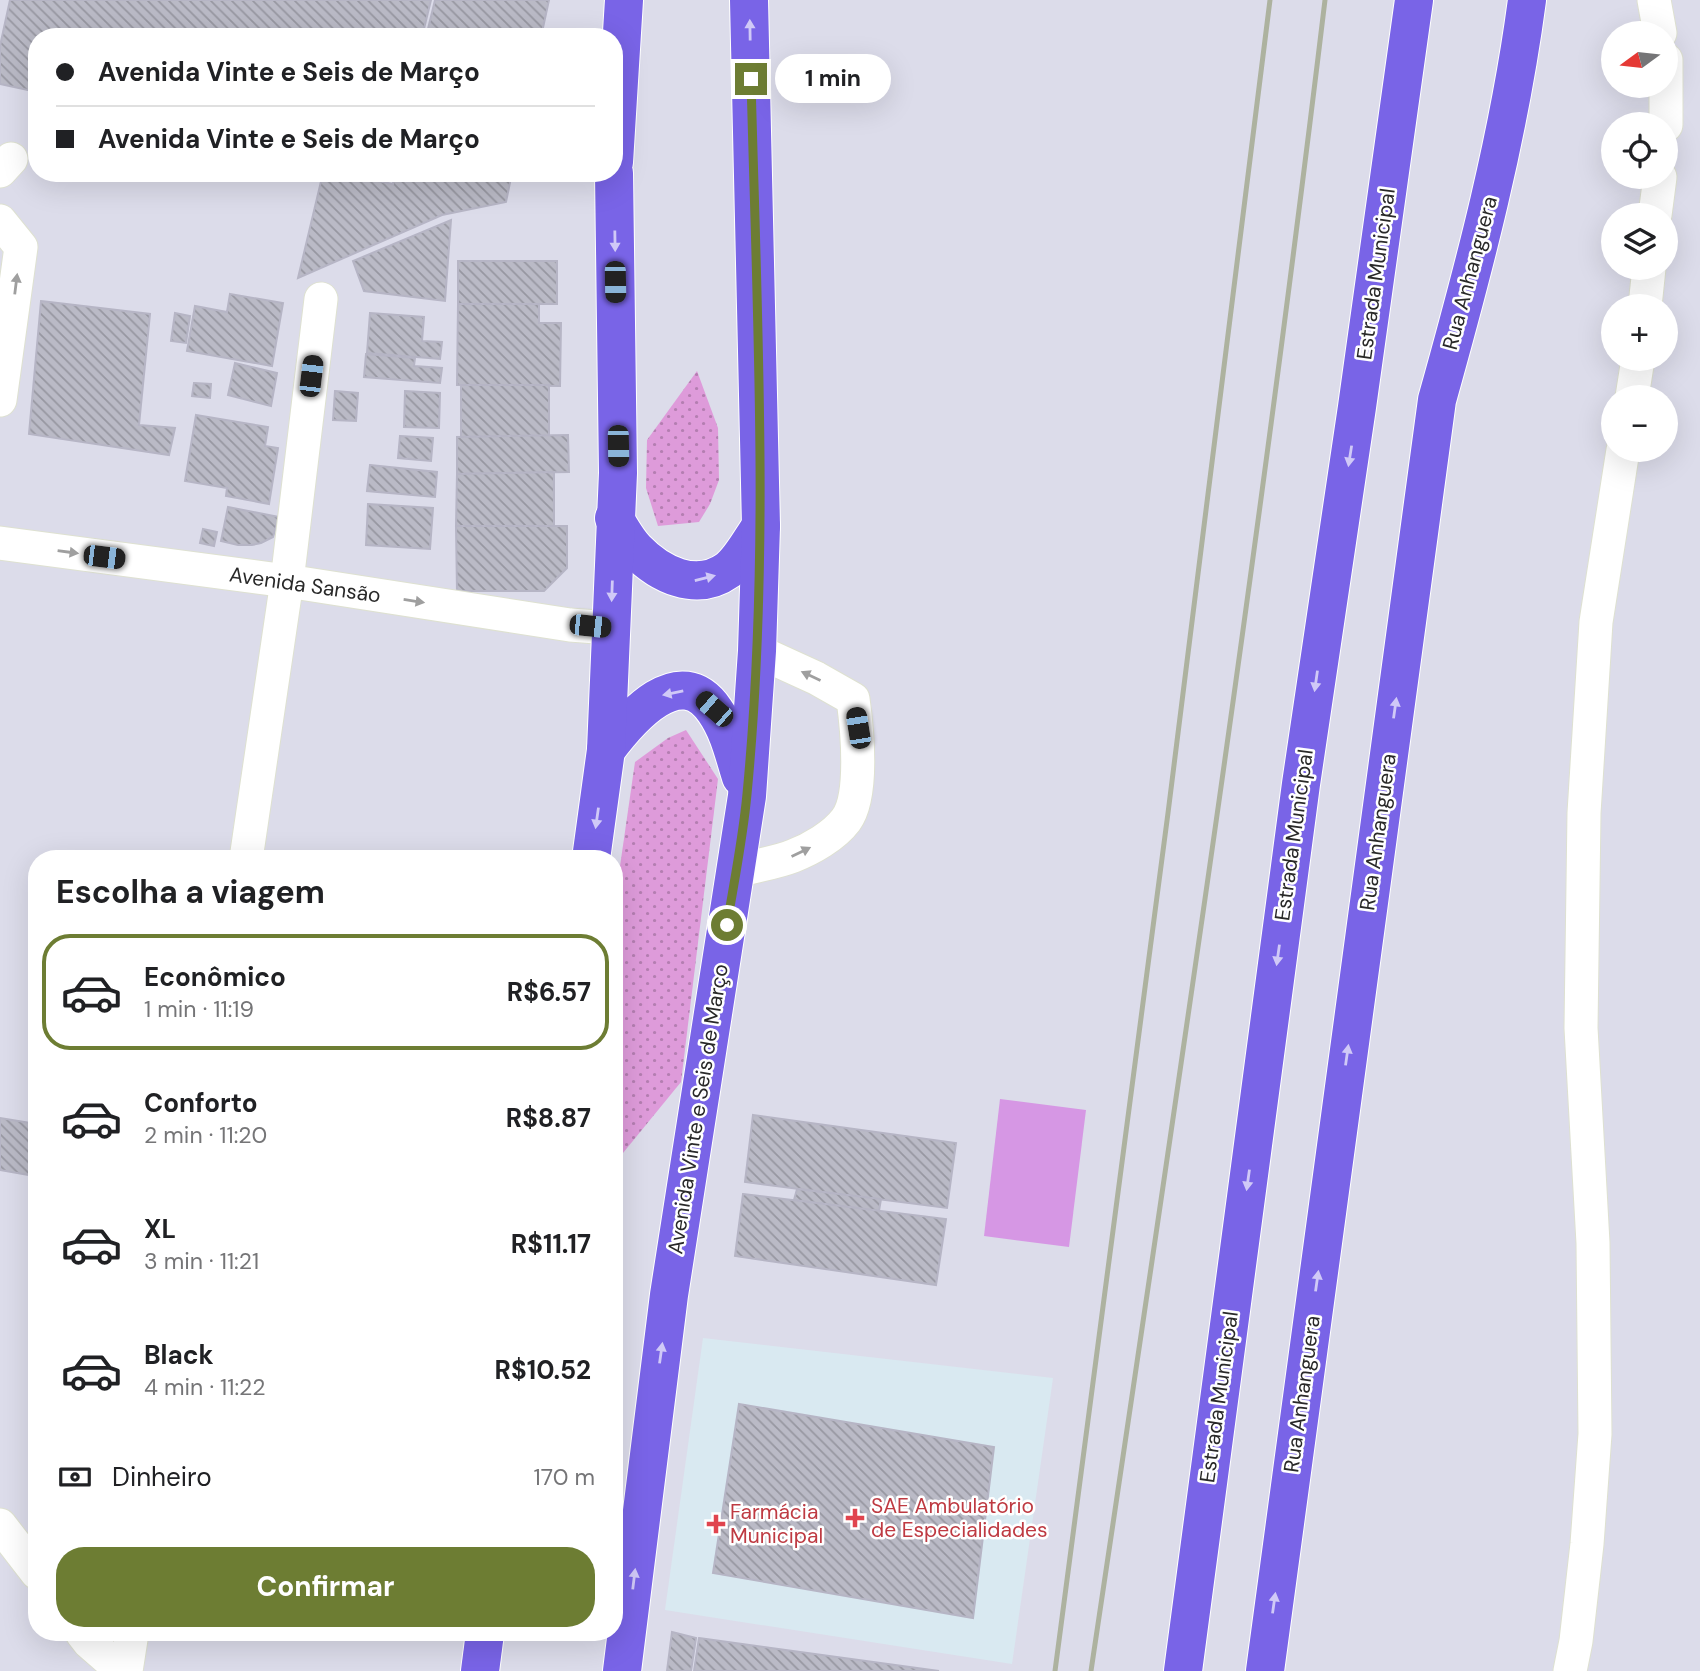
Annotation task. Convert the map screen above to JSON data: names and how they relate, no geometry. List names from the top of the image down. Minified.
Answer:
{"streets":{"main road":["Rua Anhanguera","Estrada Municipal","Avenida Vinte e Seis de Março"],"street":["Avenida Sansão"]},"one_way":["Rua Anhanguera","Estrada Municipal","Avenida Sansão","Avenida Vinte e Seis de Março"],"places":{"health":["SAE Ambulatório de Especialidades","Farmácia Municipal"]},"north":"left","page":{"map_buttons":["+","−"],"banner":["Avenida Vinte e Seis de Março","Avenida Vinte e Seis de Março"],"bubble":"1 min","heading":"Escolha a viagem","list":[{"name":"Econômico","note":"1 min · 11:19","value":"R$6.57"},{"name":"Conforto","note":"2 min · 11:20","value":"R$8.87"},{"name":"XL","note":"3 min · 11:21","value":"R$11.17"},{"name":"Black","note":"4 min · 11:22","value":"R$10.52"}],"pay":["Dinheiro","170 m"],"buttons":"Confirmar"}}
